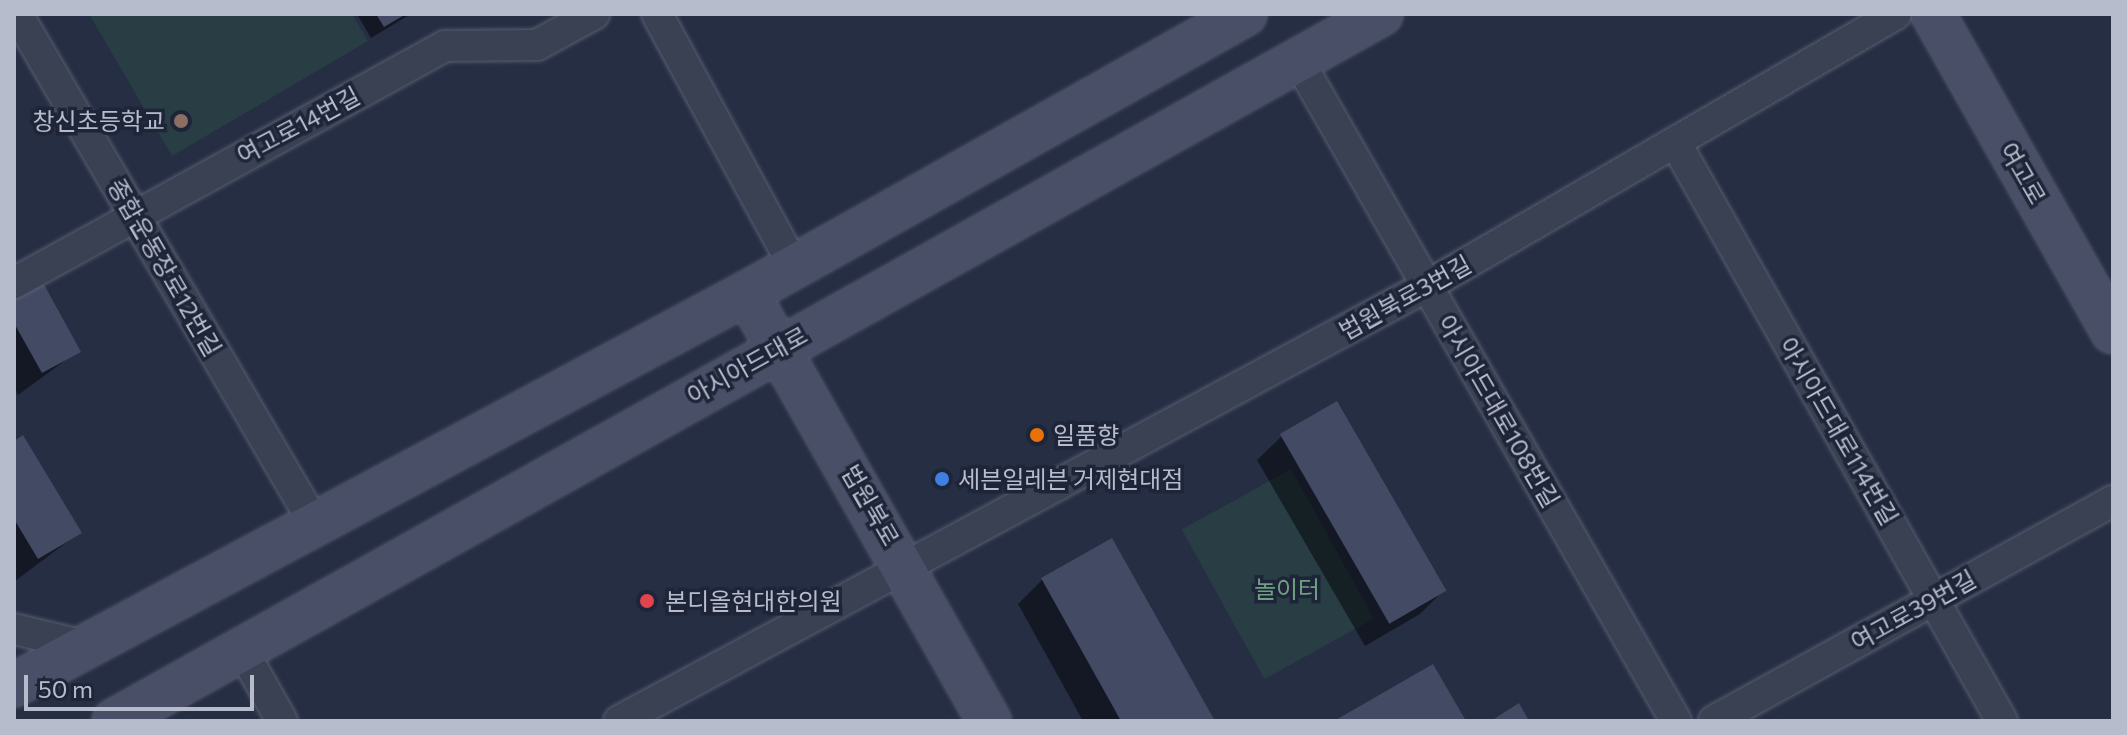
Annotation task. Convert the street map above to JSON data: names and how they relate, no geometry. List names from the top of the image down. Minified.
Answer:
{"streets":{"main road":["여고로","아시아드대로","법원북로"],"street":["여고로14번길","종합운동장로12번길","법원북로3번길","아시아드대로108번길","아시아드대로114번길","여고로39번길"]},"crossings":[["여고로14번길","종합운동장로12번길"],["법원북로3번길","아시아드대로108번길"],["법원북로3번길","아시아드대로114번길"],["법원북로3번길","법원북로"],["아시아드대로","아시아드대로108번길"],["아시아드대로","법원북로"],["아시아드대로114번길","여고로39번길"]],"parks":["놀이터"],"places":["창신초등학교","일품향","세븐일레븐 거제현대점","본디올현대한의원"],"scale_bar":"50 m"}
